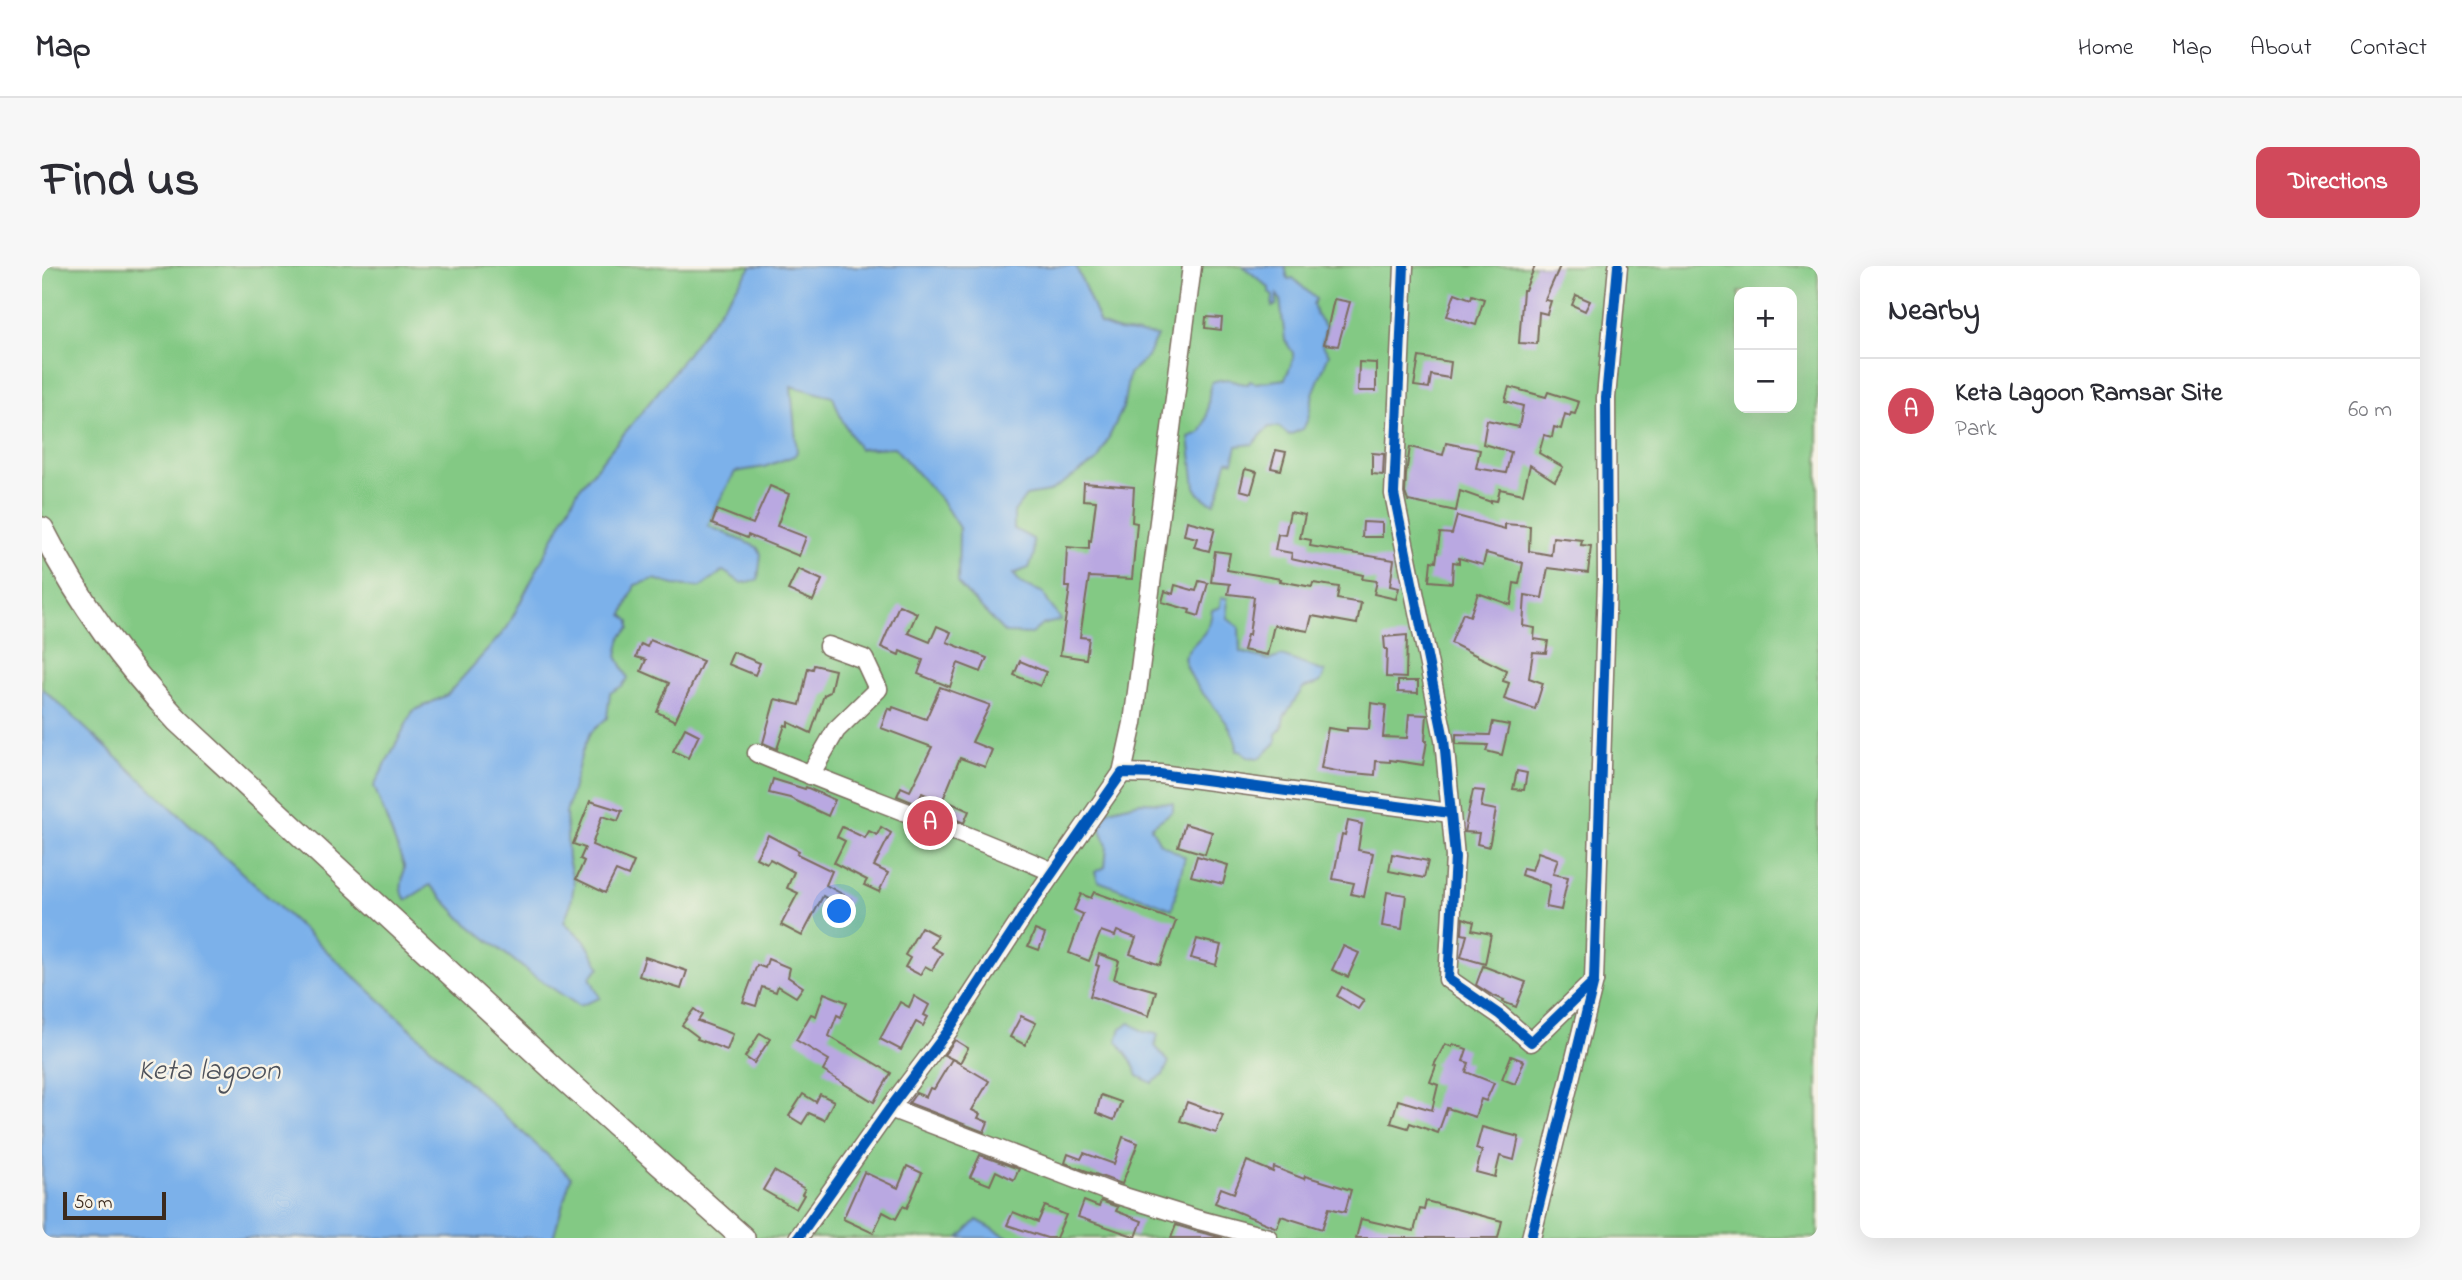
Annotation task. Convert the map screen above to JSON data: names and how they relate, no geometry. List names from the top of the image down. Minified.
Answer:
{"water":["Keta lagoon"],"scale_bar":"50 m","page":{"header":"Map","nav":["Home","Map","About","Contact"],"title":"Find us","buttons":"Directions","heading":"Nearby","map_buttons":["+","−"],"list":[{"mark":"A","name":"Keta Lagoon Ramsar Site","note":"Park","value":"60 m"}],"pins":"A","scale":"50 m"}}
